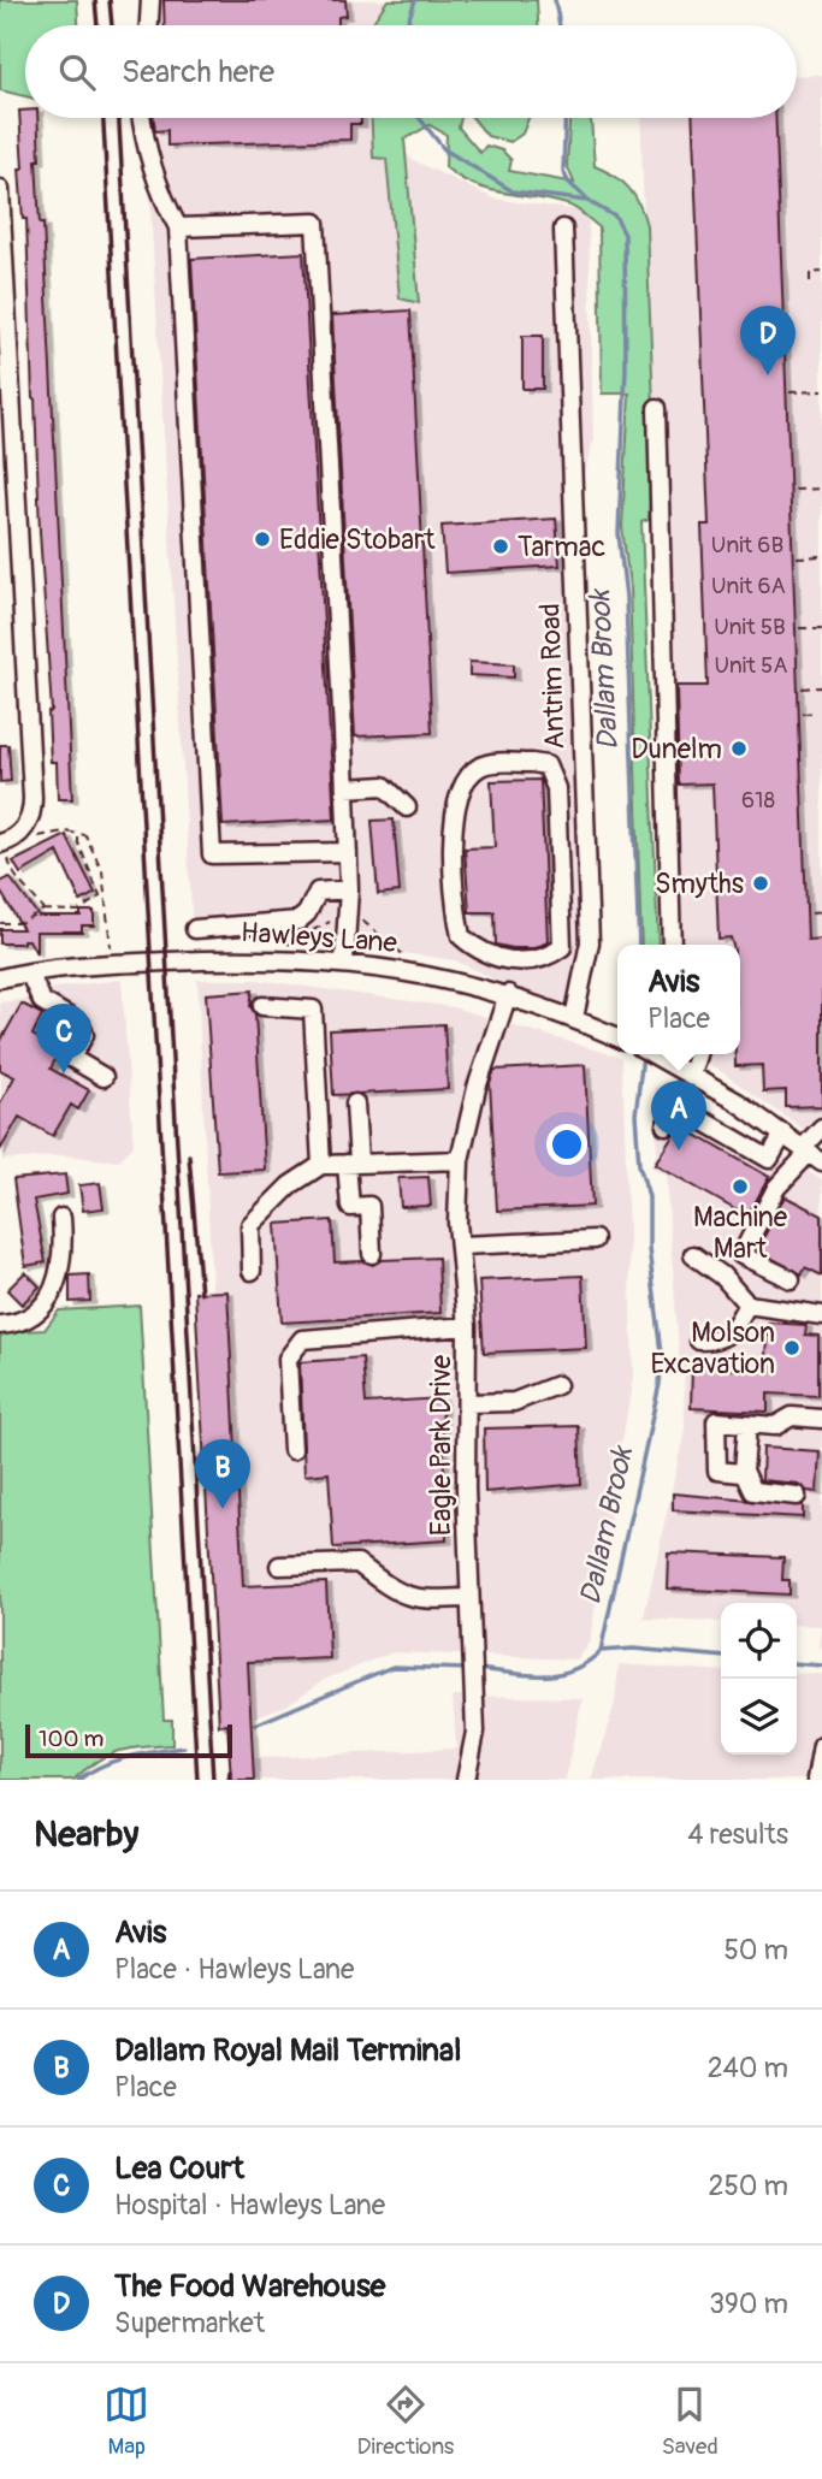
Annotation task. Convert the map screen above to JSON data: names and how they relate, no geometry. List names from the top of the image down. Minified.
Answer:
{"streets":{"street":["Antrim Road","Hawleys Lane","Eagle Park Drive"]},"crossings":[["Antrim Road","Hawleys Lane"],["Hawleys Lane","Eagle Park Drive"]],"water":["Dallam Brook"],"places":["Eddie Stobart","Tarmac","Dunelm","Smyths","Machine Mart","Molson Excavation"],"house_numbers":["Unit 6B","Unit 6A","Unit 5B","Unit 5A","618"],"scale_bar":"100 m","page":{"search":"Search here","pins":["D","C","A","B"],"popup":["Avis","Place"],"scale":"100 m","heading":["Nearby","4 results"],"list":[{"mark":"A","name":"Avis","note":"Place · Hawleys Lane","value":"50 m"},{"mark":"B","name":"Dallam Royal Mail Terminal","note":"Place","value":"240 m"},{"mark":"C","name":"Lea Court","note":"Hospital · Hawleys Lane","value":"250 m"},{"mark":"D","name":"The Food Warehouse","note":"Supermarket","value":"390 m"}],"nav":["Map","Directions","Saved"]}}
